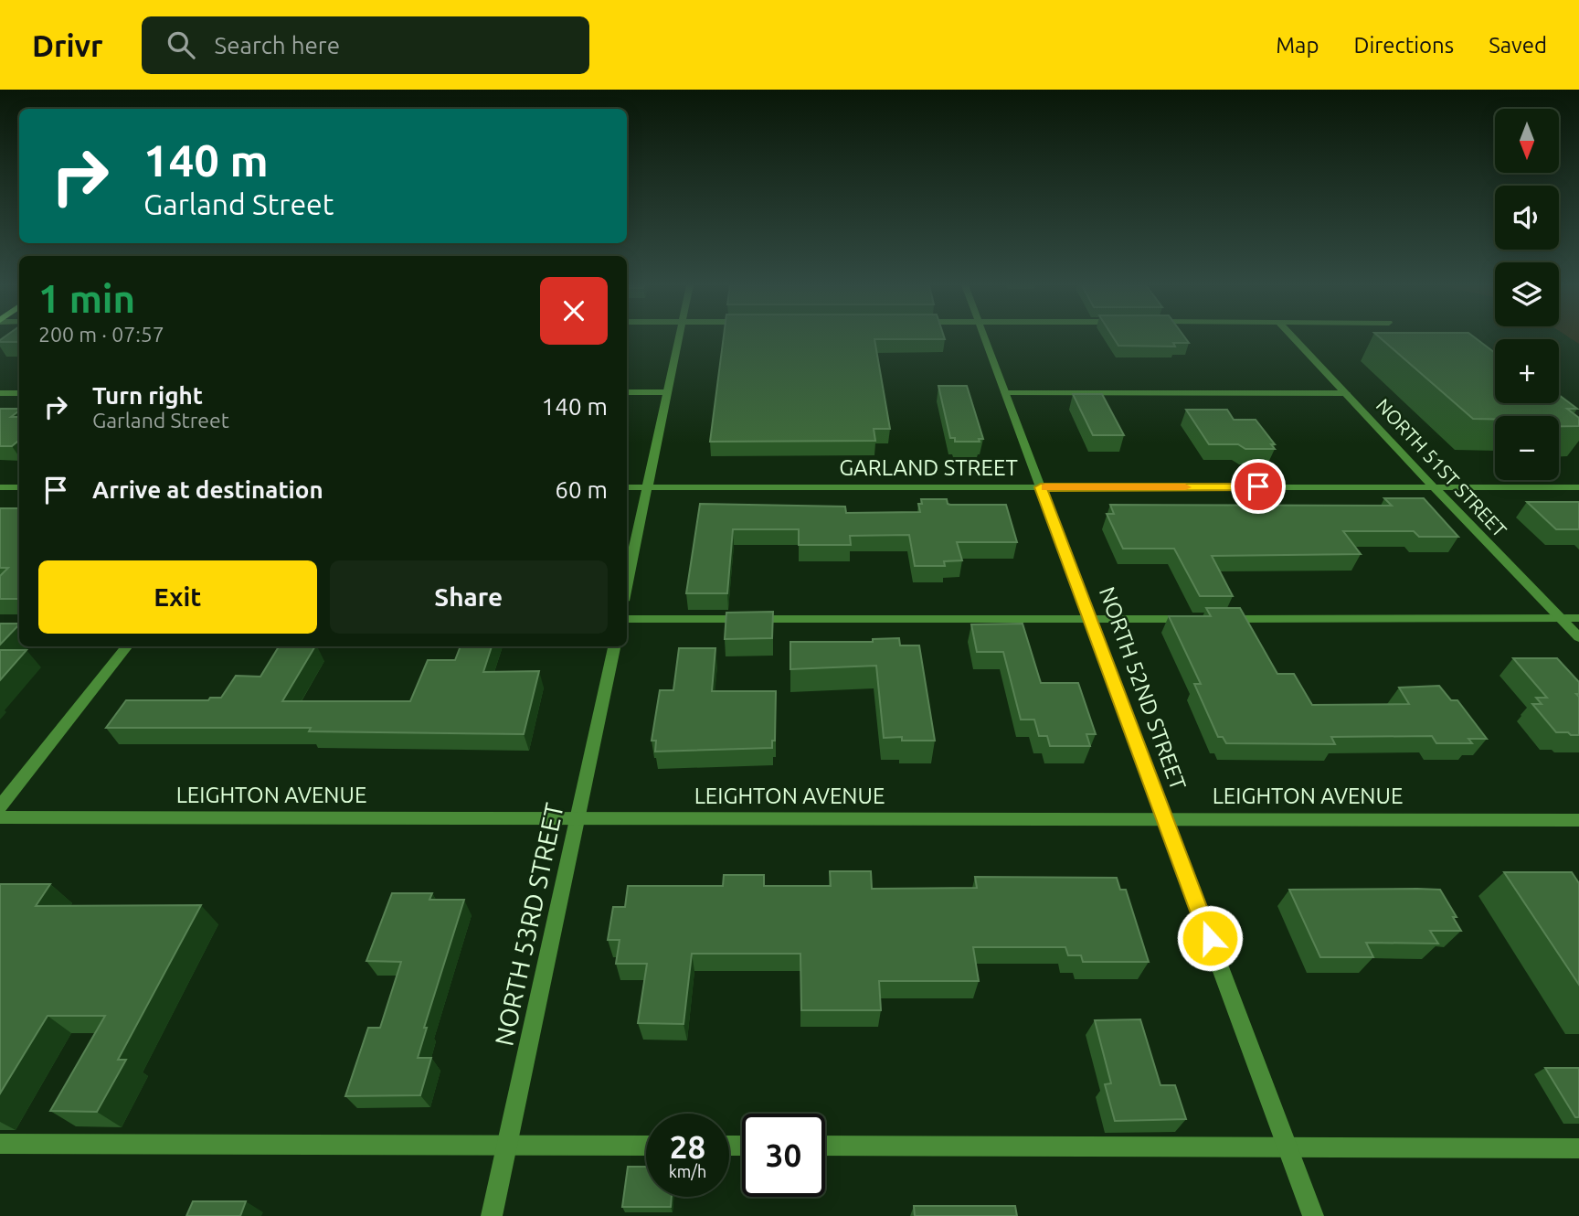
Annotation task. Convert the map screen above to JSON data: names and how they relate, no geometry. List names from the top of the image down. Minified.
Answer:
{"streets":{"street":["GARLAND STREET","NORTH 51ST STREET","NORTH 52ND STREET","LEIGHTON AVENUE","NORTH 53RD STREET"]},"crossings":[["GARLAND STREET","NORTH 51ST STREET"],["GARLAND STREET","NORTH 52ND STREET"],["NORTH 52ND STREET","LEIGHTON AVENUE"],["LEIGHTON AVENUE","NORTH 53RD STREET"]],"north":"bottom","page":{"header":"Drivr","search":"Search here","nav":["Map","Directions","Saved"],"map_buttons":["+","−"],"turn":["140 m","Garland Street"],"heading":["1 min","200 m · 07:57"],"list":[{"name":"Turn right","note":"Garland Street","value":"140 m"},{"name":"Arrive at destination","value":"60 m"}],"buttons":["Exit","Share"],"speed":"28 km/h","limit":"30"}}
